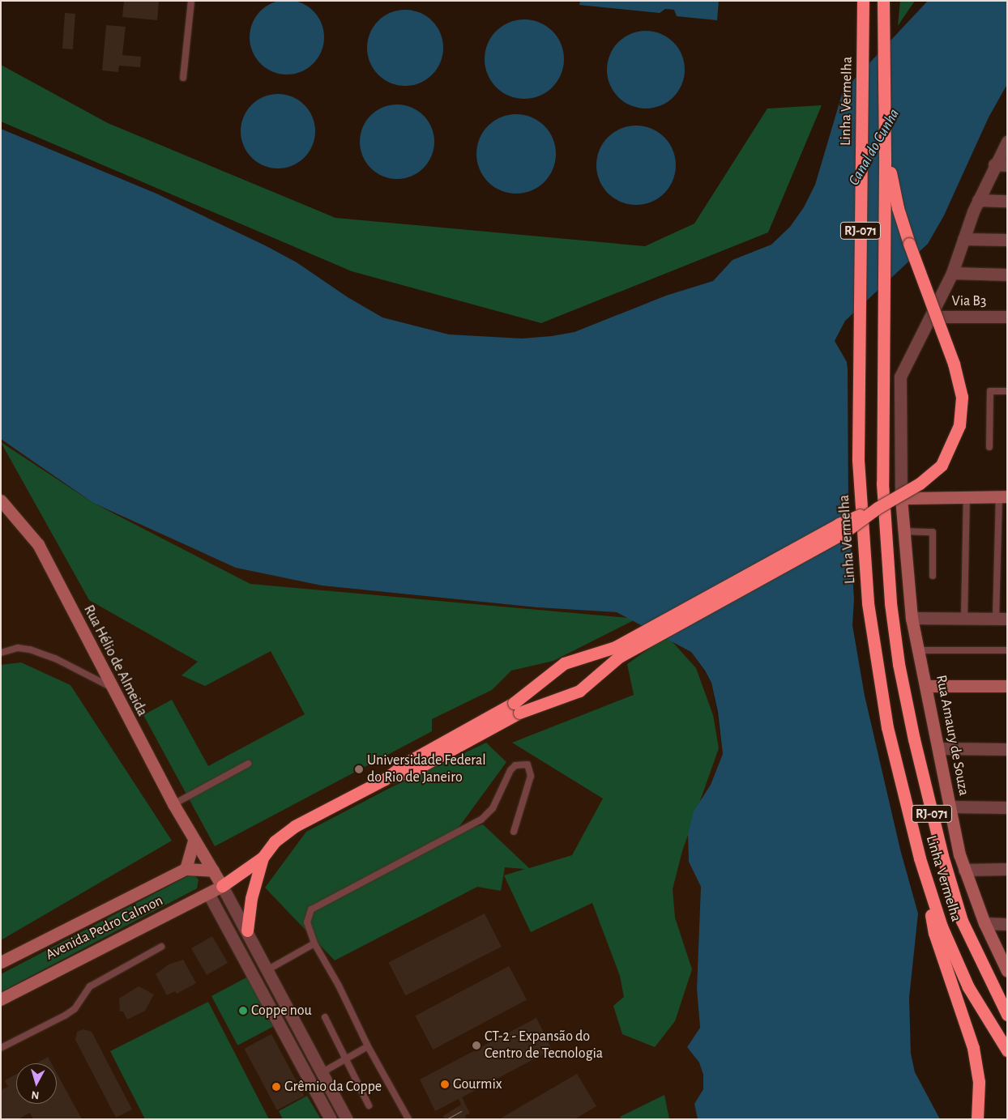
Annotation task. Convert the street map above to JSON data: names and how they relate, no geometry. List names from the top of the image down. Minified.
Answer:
{"streets":{"highway":["Linha Vermelha","RJ-071"],"street":["Via B3","Rua Hélio de Almeida","Rua Amaury de Souza","Avenida Pedro Calmon"]},"crossings":[["Rua Hélio de Almeida","Avenida Pedro Calmon"]],"water":["Canal do Cunha"],"places":["Universidade Federal do Rio de Janeiro","Coppe nou","CT-2 - Expansão do Centro de Tecnologia","Gourmix","Grêmio da Coppe"],"north":"bottom"}
